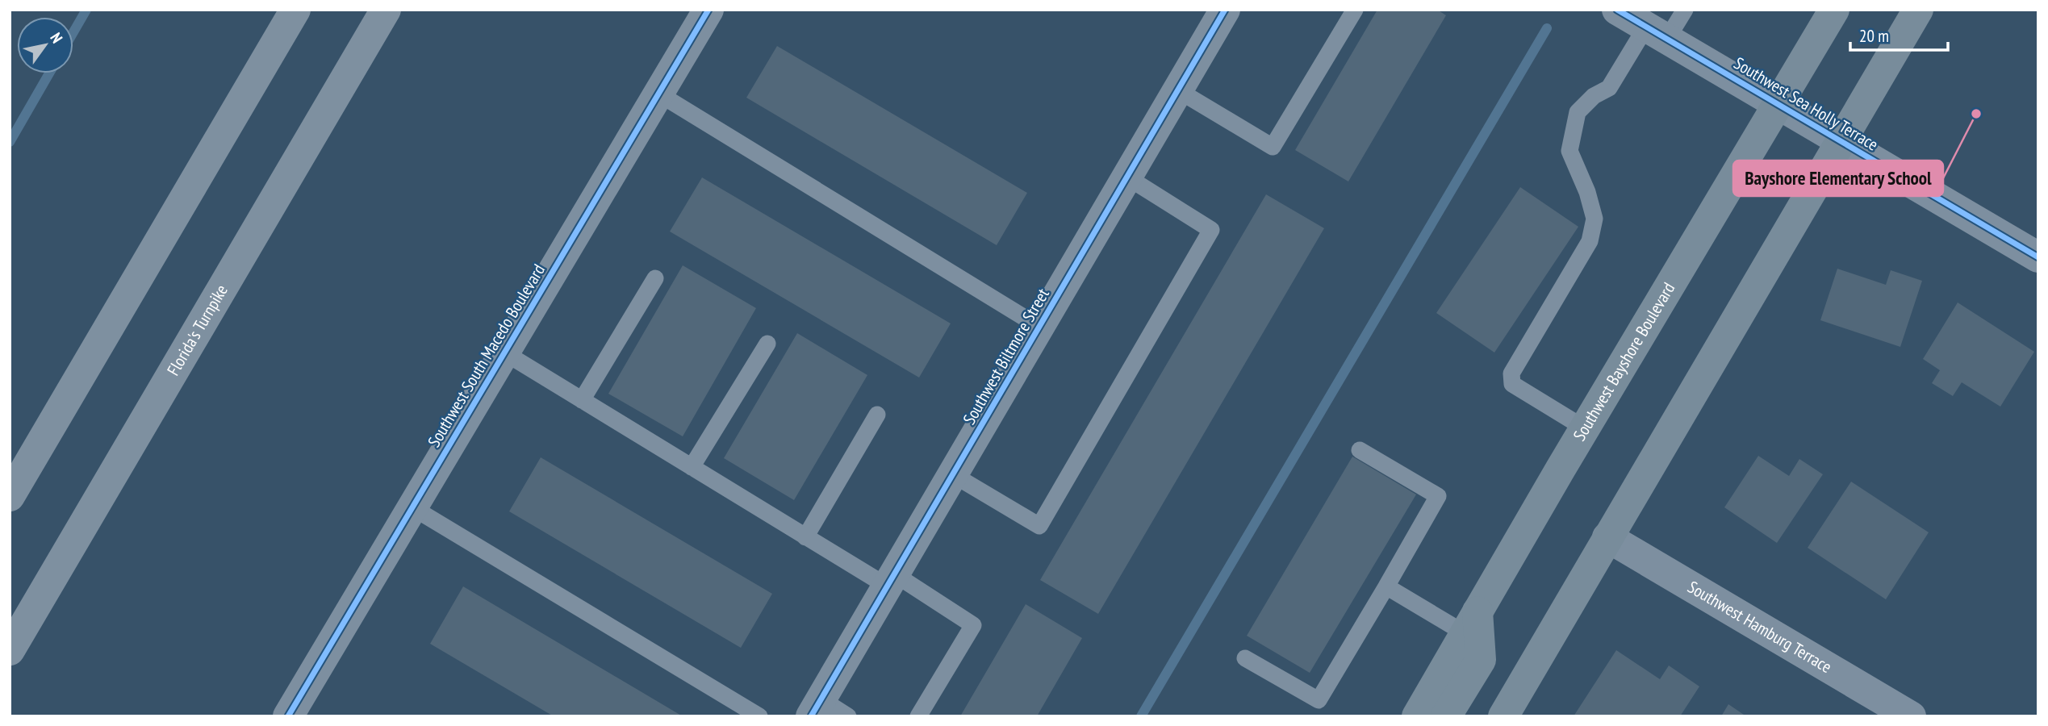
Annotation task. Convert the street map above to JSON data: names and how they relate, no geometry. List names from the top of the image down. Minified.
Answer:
{"streets":{"highway":["Florida's Turnpike"],"main road":["Southwest Bayshore Boulevard"],"street":["Southwest Sea Holly Terrace","Southwest South Macedo Boulevard","Southwest Biltmore Street","Southwest Hamburg Terrace"]},"crossings":[["Southwest Sea Holly Terrace","Southwest Bayshore Boulevard"]],"places":["Bayshore Elementary School"],"scale_bar":"20 m","north":"top right"}
